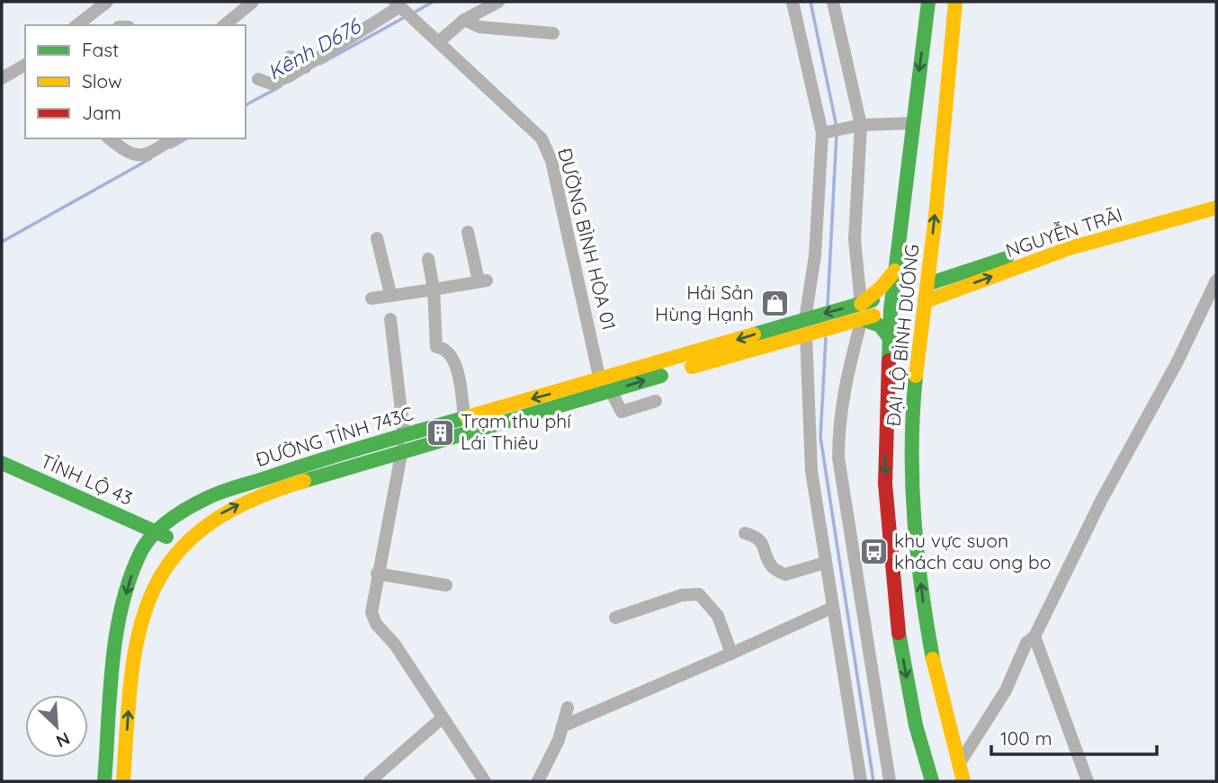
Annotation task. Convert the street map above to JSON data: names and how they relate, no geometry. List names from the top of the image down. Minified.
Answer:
{"streets":{"main road":["NGUYỄN TRÃI","ĐẠI LỘ BÌNH DƯƠNG","ĐƯỜNG TỈNH 743C","TỈNH LỘ 43"],"street":["ĐƯỜNG BÌNH HÒA 01"]},"crossings":[["NGUYỄN TRÃI","ĐẠI LỘ BÌNH DƯƠNG"],["NGUYỄN TRÃI","ĐƯỜNG TỈNH 743C"],["ĐƯỜNG BÌNH HÒA 01","ĐƯỜNG TỈNH 743C"],["ĐẠI LỘ BÌNH DƯƠNG","ĐƯỜNG TỈNH 743C"],["ĐƯỜNG TỈNH 743C","TỈNH LỘ 43"]],"water":["Kênh D676"],"places":{"shop":["Hải Sản Hùng Hạnh"],"building":["Trạm thu phí Lái Thiêu"],"bus stop":["khu vực suon khách cau ong bo"]},"legend":["Fast","Slow","Jam"],"scale_bar":"100 m","north":"bottom right"}
